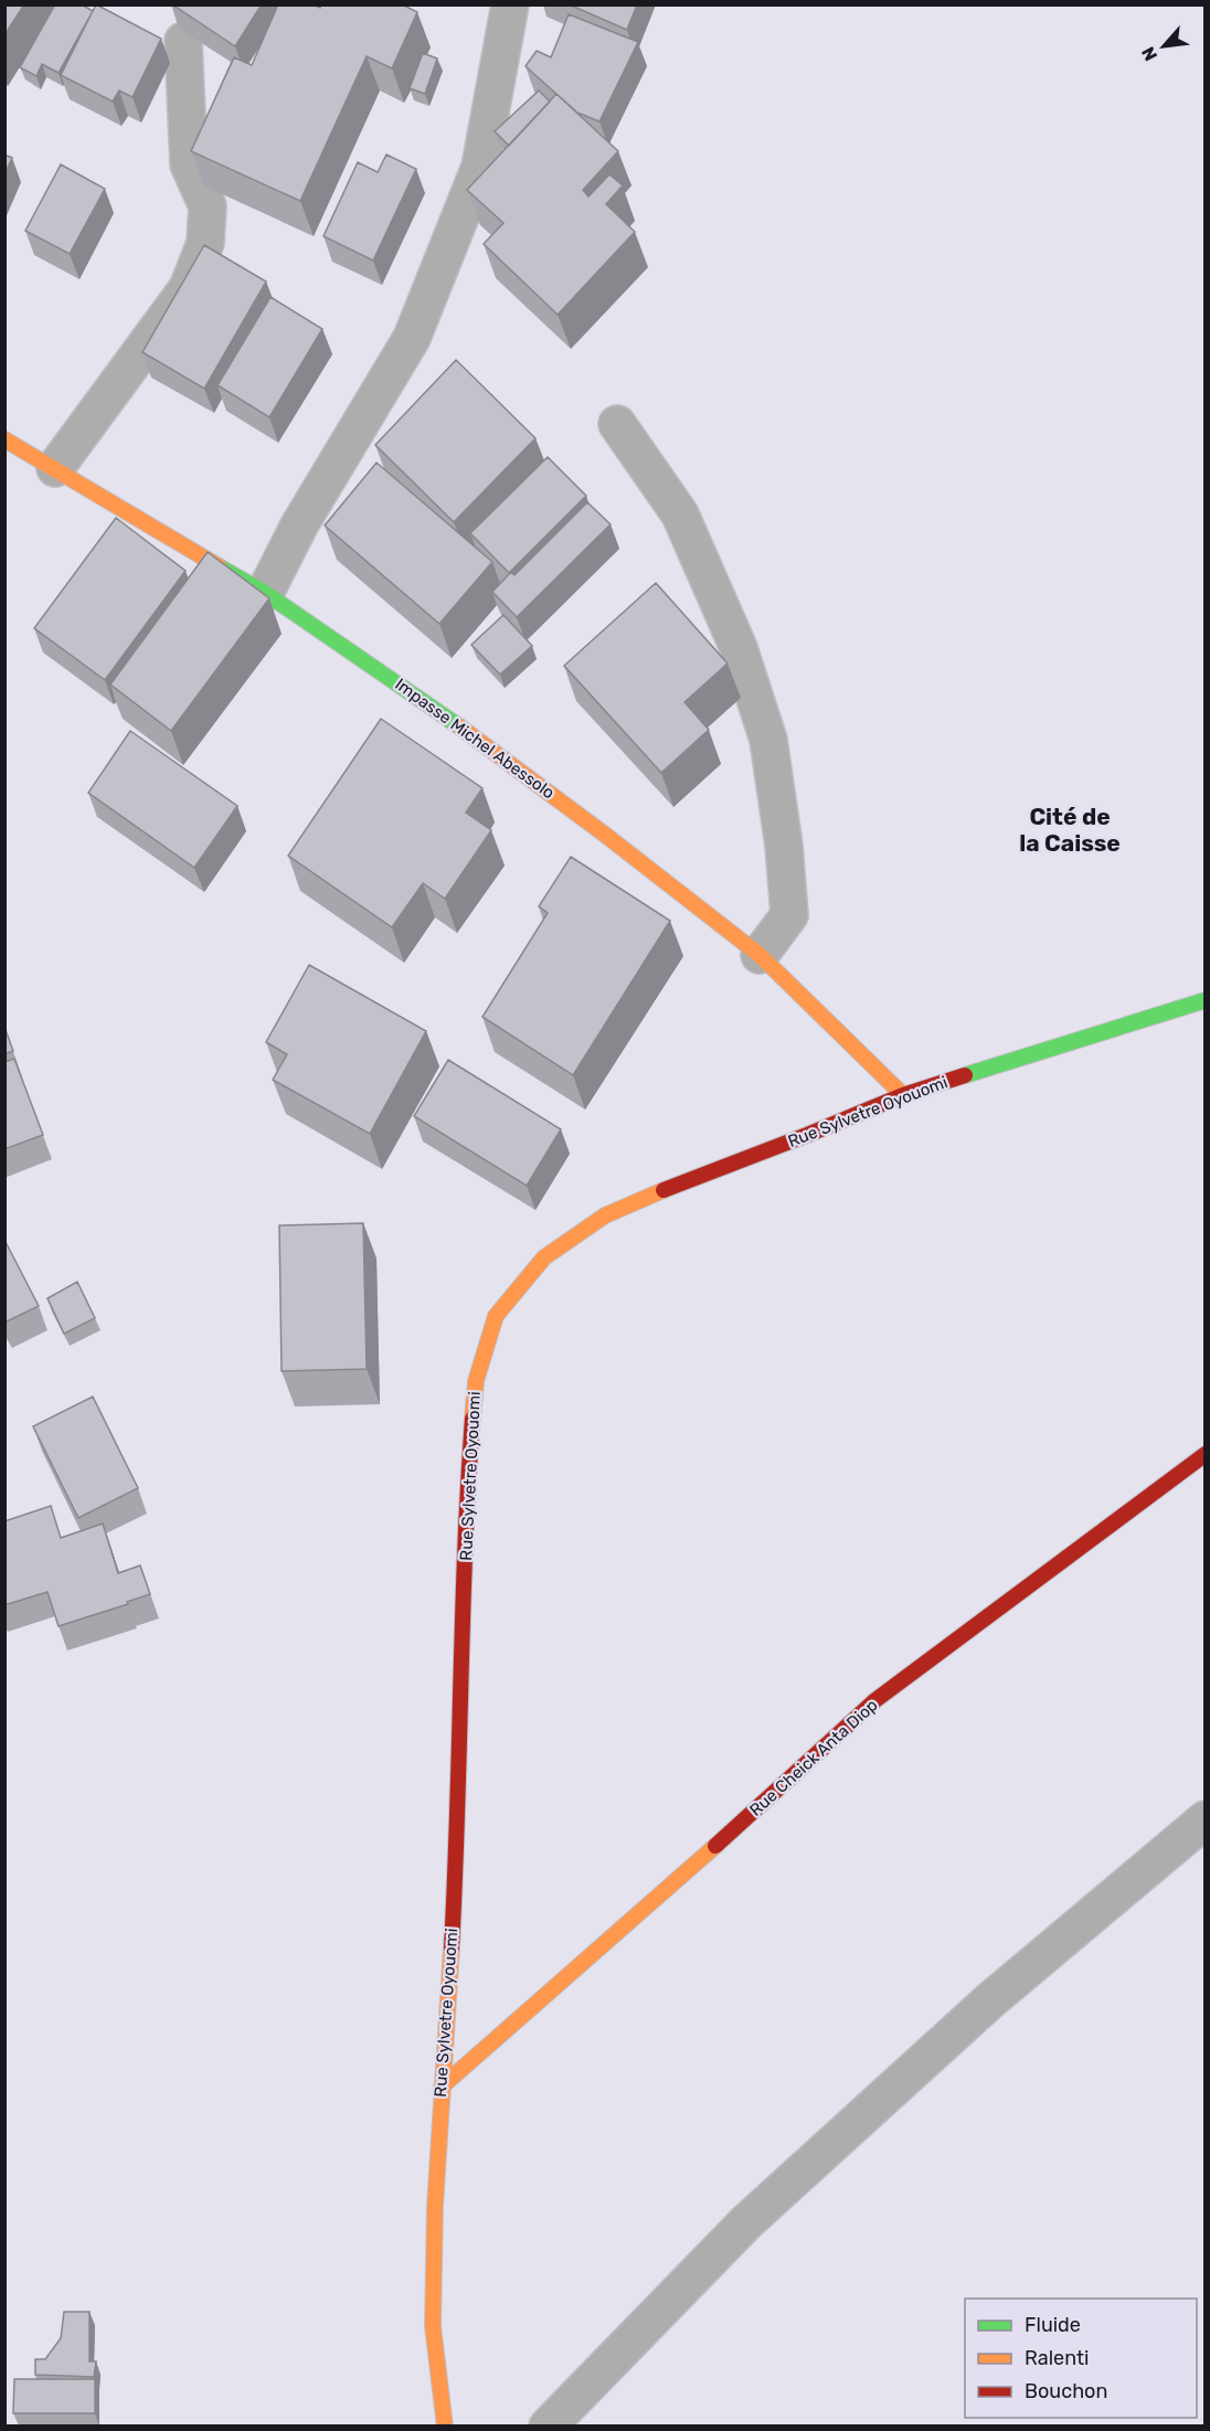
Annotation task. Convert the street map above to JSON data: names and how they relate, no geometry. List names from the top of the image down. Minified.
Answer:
{"streets":{"street":["Impasse Michel Abessolo","Rue Sylvetre Oyouomi","Rue Cheick Anta Diop"]},"crossings":[["Impasse Michel Abessolo","Rue Sylvetre Oyouomi"],["Rue Sylvetre Oyouomi","Rue Cheick Anta Diop"]],"districts":["Cité de la Caisse"],"legend":["Fluide","Ralenti","Bouchon"],"north":"bottom left"}
